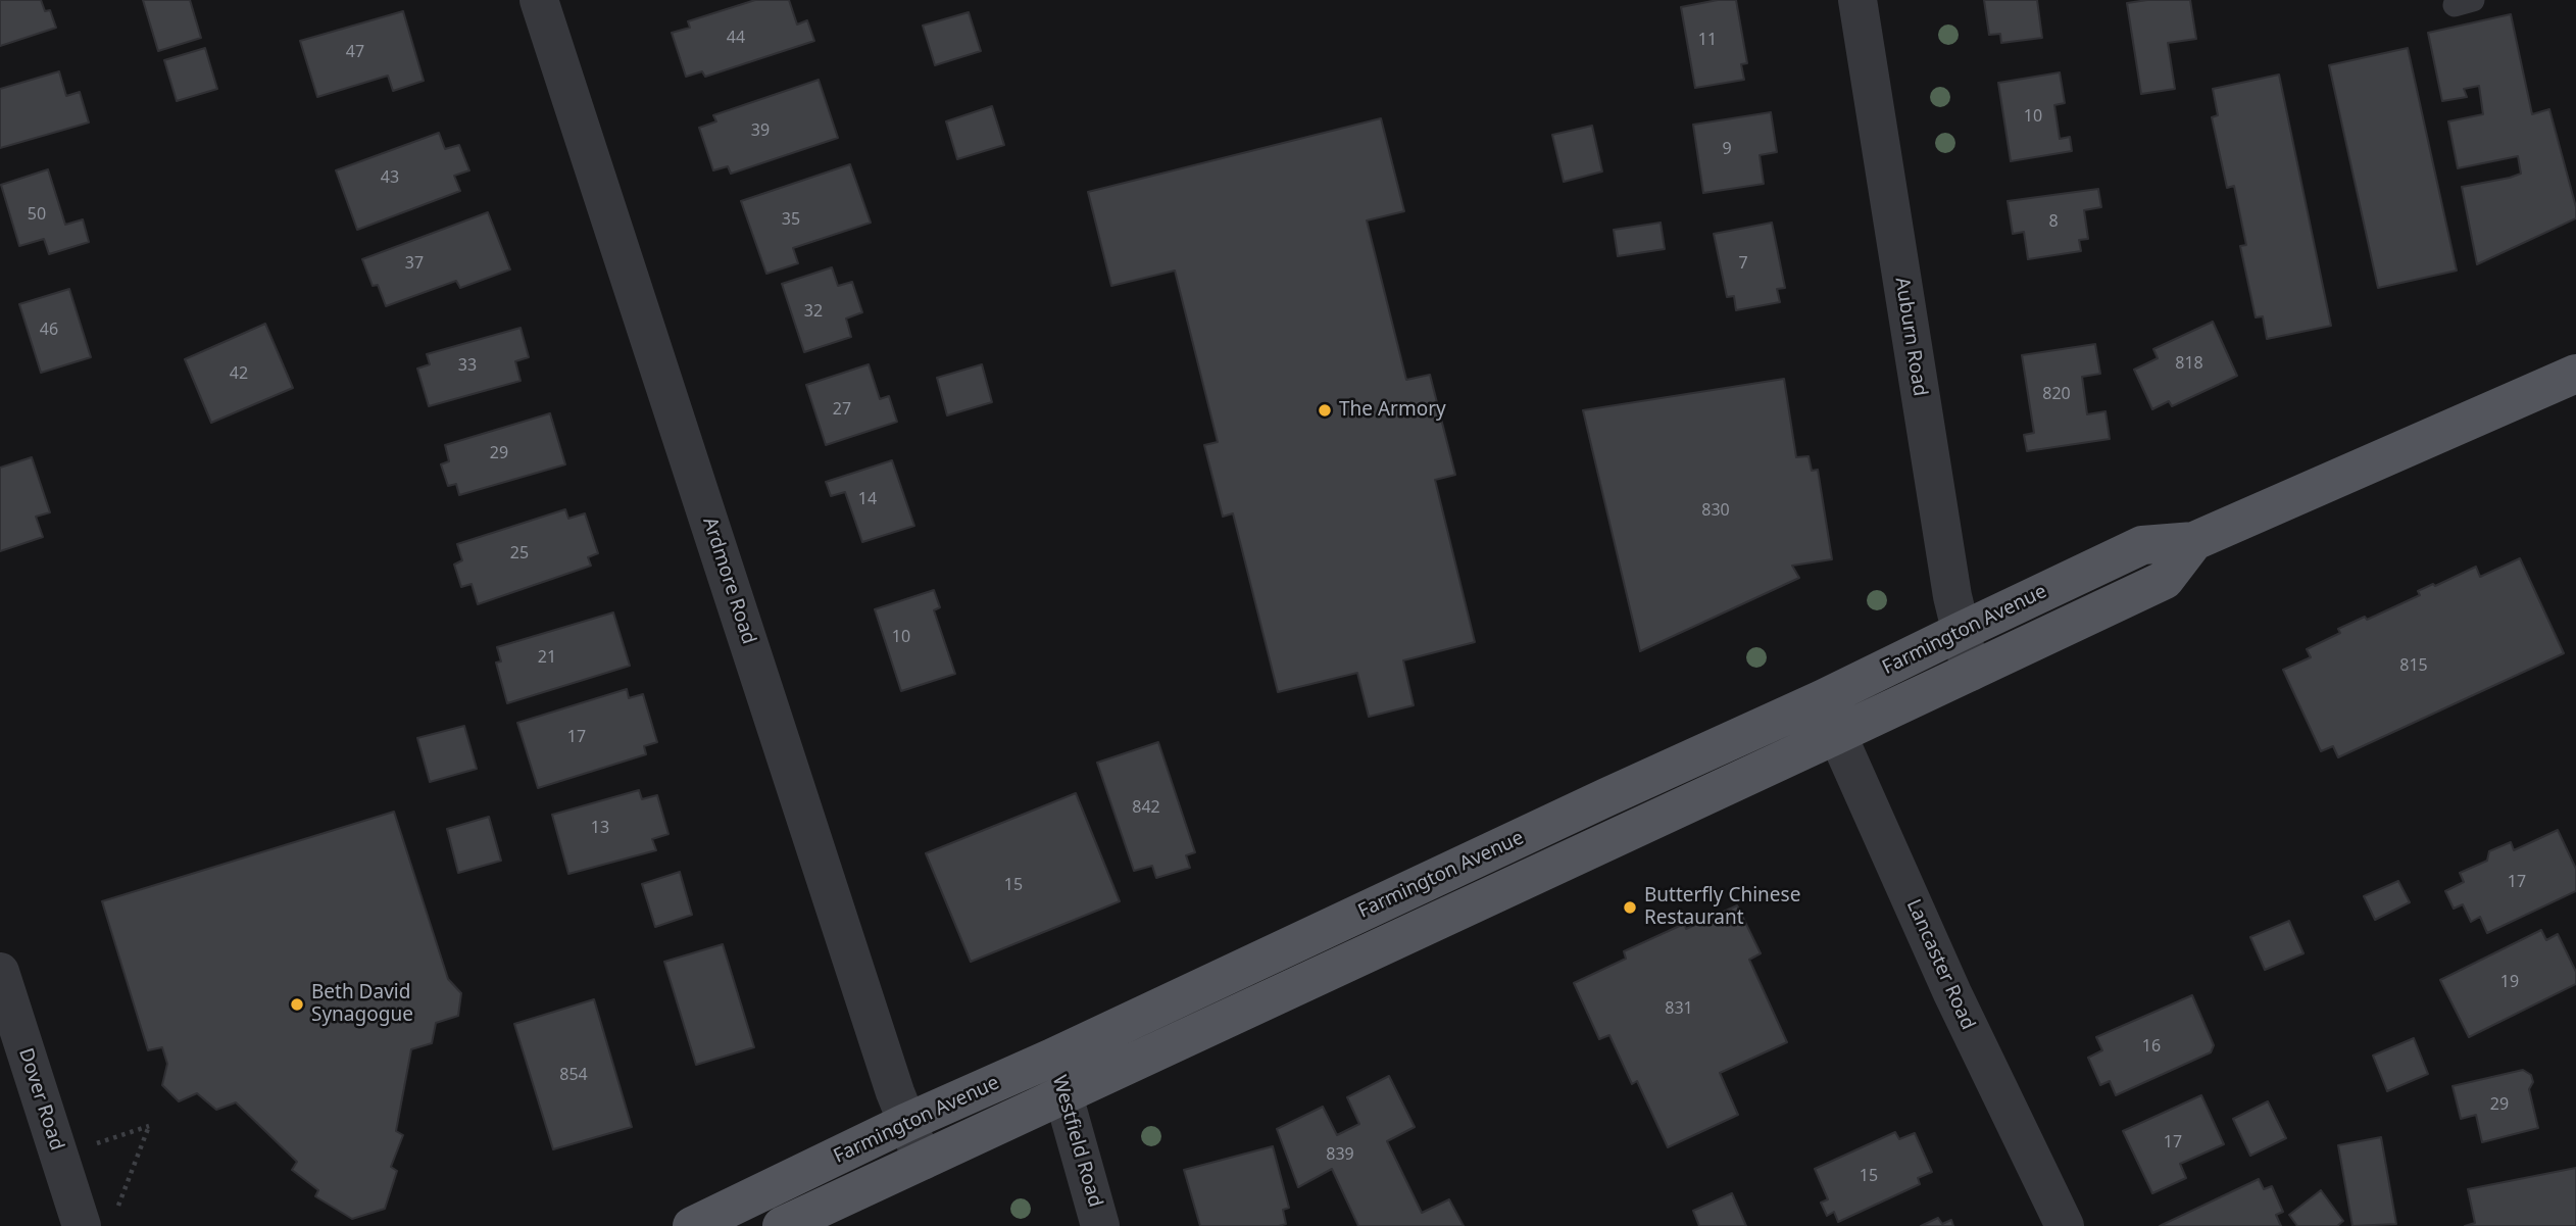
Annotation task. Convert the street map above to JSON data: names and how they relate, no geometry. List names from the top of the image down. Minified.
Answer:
{"streets":{"main road":["Farmington Avenue"],"street":["Auburn Road","Ardmore Road","Lancaster Road","Dover Road","Westfield Road"]},"crossings":[["Auburn Road","Farmington Avenue"],["Ardmore Road","Farmington Avenue"],["Farmington Avenue","Lancaster Road"],["Farmington Avenue","Westfield Road"]],"places":["The Armory","Butterfly Chinese Restaurant","Beth David Synagogue"],"house_numbers":["44","11","47","10","39","9","43","50","35","8","37","7","32","46","818","33","42","820","27","29","14","830","25","10","21","815","17","842","13","17","15","19","831","16","854","29","17","839","15"]}
